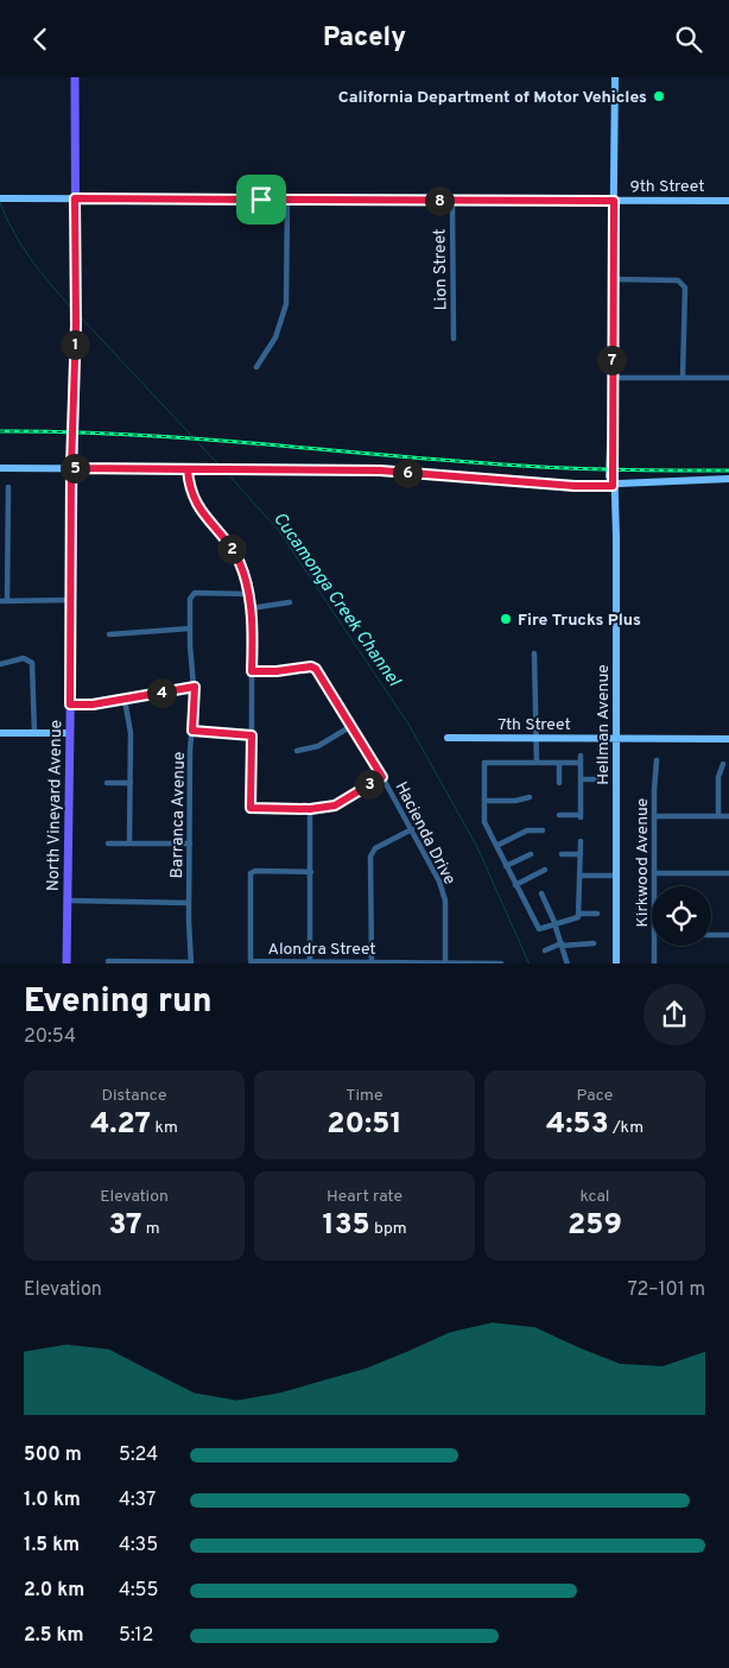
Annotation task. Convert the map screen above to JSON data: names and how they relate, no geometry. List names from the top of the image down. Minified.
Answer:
{"streets":{"main road":["North Vineyard Avenue"],"street":["9th Street","Lion Street","7th Street","Hellman Avenue","Barranca Avenue","Hacienda Drive","Kirkwood Avenue","Alondra Street"]},"crossings":[["9th Street","Lion Street"],["9th Street","Hellman Avenue"],["9th Street","North Vineyard Avenue"],["7th Street","Hellman Avenue"],["Hacienda Drive","Alondra Street"]],"water":["Cucamonga Creek Channel"],"places":["California Department of Motor Vehicles","Fire Trucks Plus"],"page":{"header":"Pacely","pins":["8","1","7","5","6","2","4","3"],"heading":["Evening run","20:54"],"stats":[["Distance","4.27 km"],["Time","20:51"],["Pace","4:53 /km"],["Elevation","37 m"],["Heart rate","135 bpm"],["kcal","259"]],"chart":["Elevation","72–101 m"],"list":[{"name":"500 m","note":"5:24"},{"name":"1.0 km","note":"4:37"},{"name":"1.5 km","note":"4:35"},{"name":"2.0 km","note":"4:55"},{"name":"2.5 km","note":"5:12"}]}}
